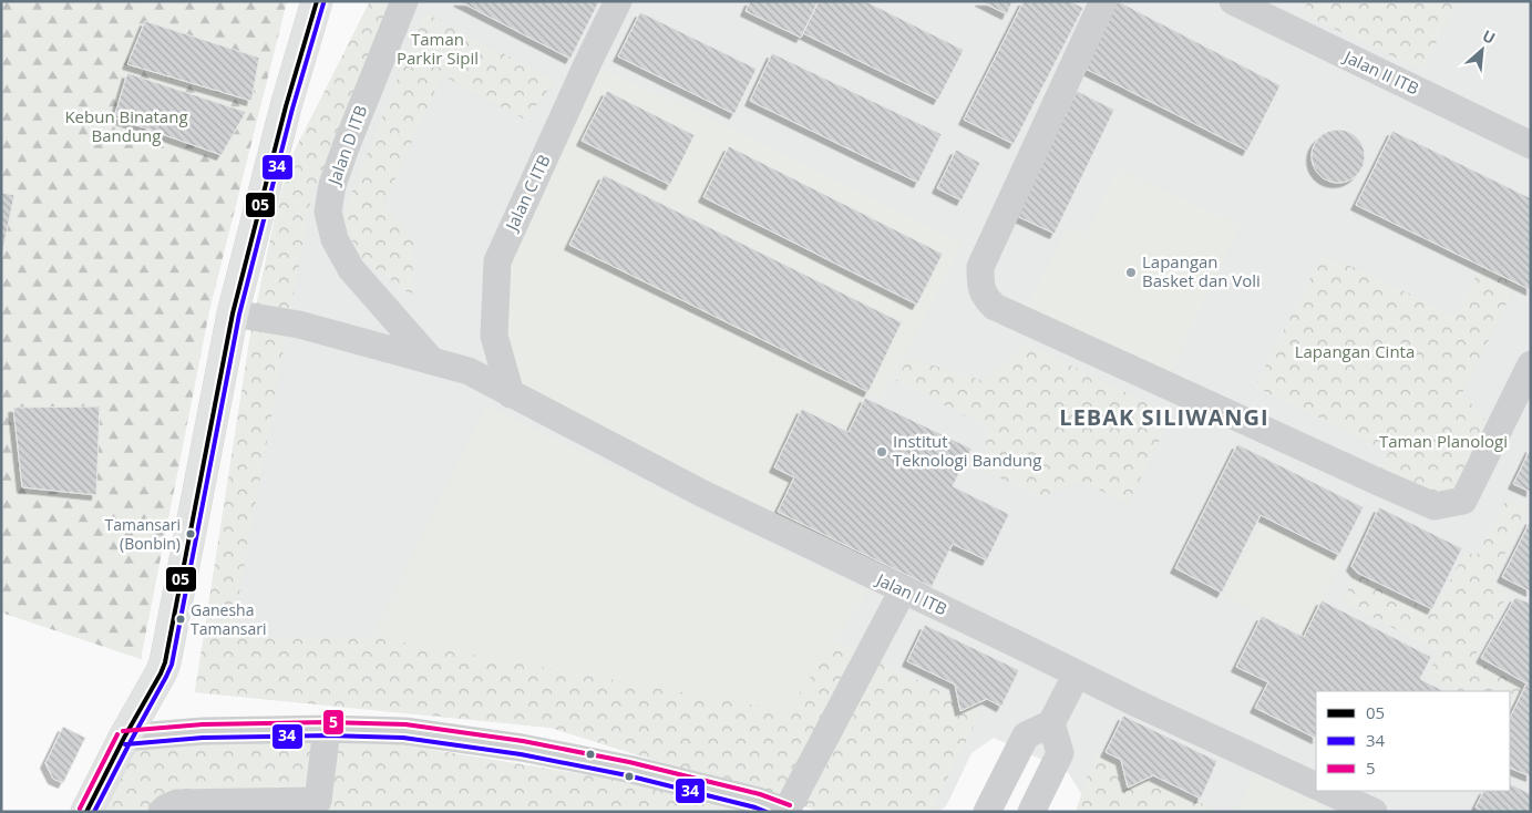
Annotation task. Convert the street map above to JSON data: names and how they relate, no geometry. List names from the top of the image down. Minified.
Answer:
{"streets":{"street":["Jalan II ITB","Jalan D ITB","Jalan C ITB","Jalan I ITB"]},"crossings":[["Jalan C ITB","Jalan I ITB"]],"districts":["LEBAK SILIWANGI"],"parks":["Taman Parkir Sipil","Kebun Binatang Bandung","Lapangan Cinta","Taman Planologi"],"places":["Lapangan Basket dan Voli","Institut Teknologi Bandung","Tamansari (Bonbin)","Ganesha Tamansari"],"lines":["transit line 05","transit line 34","transit line 5"],"legend":["05","34","5"],"north":"top right"}
